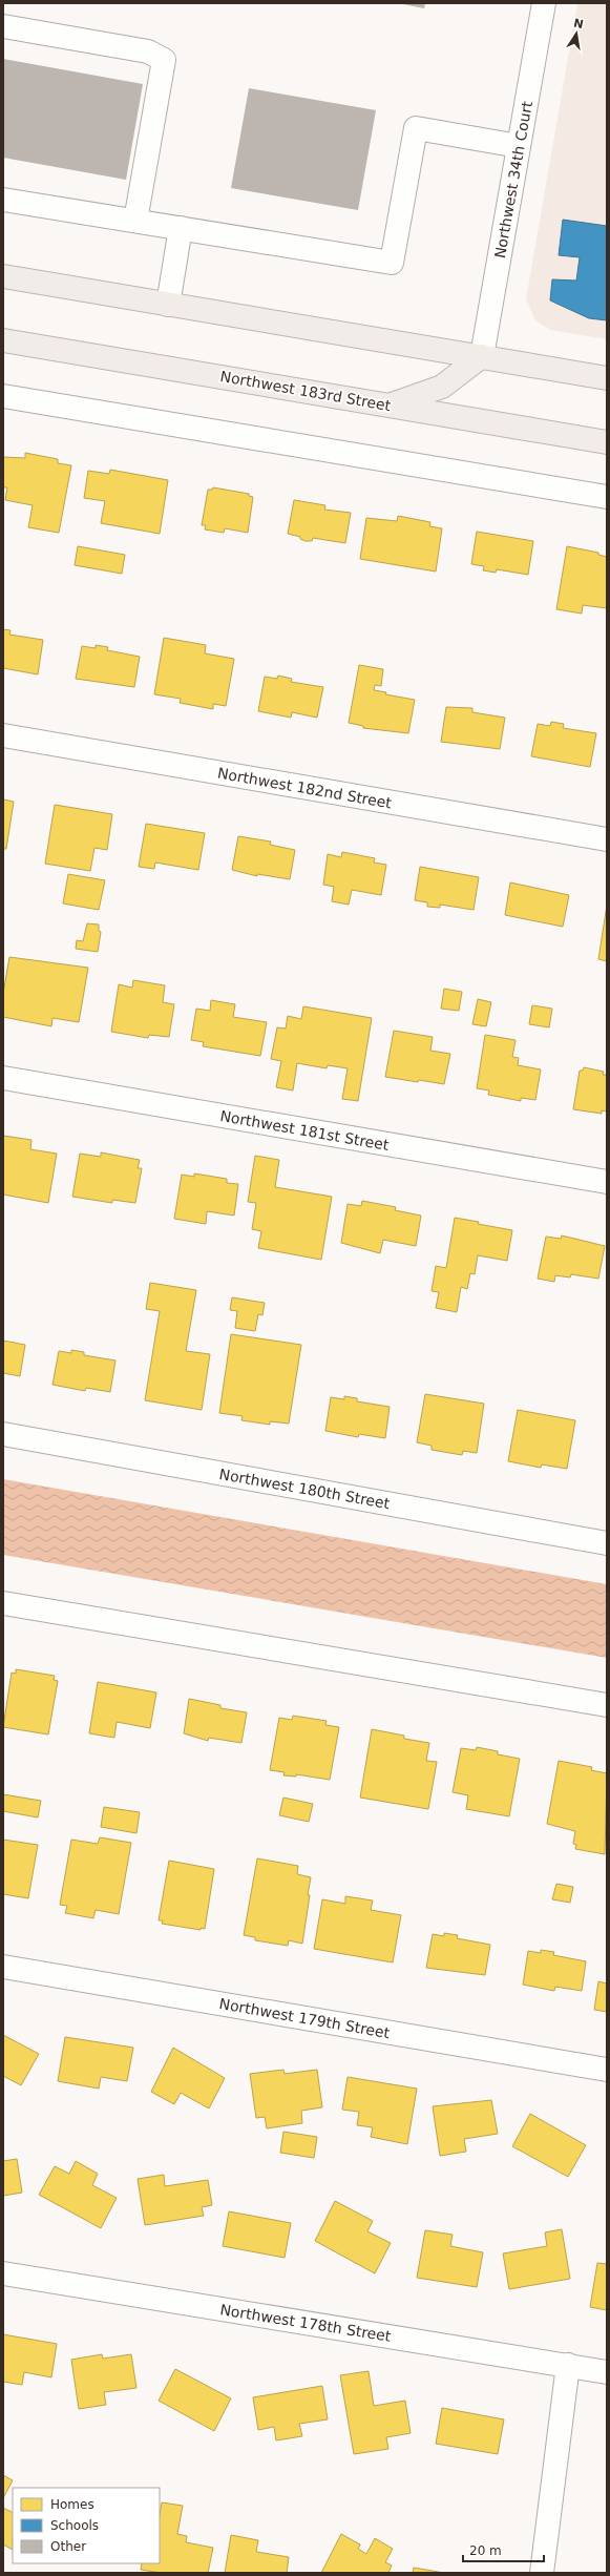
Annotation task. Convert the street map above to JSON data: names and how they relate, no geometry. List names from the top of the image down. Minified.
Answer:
{"streets":{"main road":["Northwest 183rd Street"],"street":["Northwest 34th Court","Northwest 182nd Street","Northwest 181st Street","Northwest 180th Street","Northwest 179th Street","Northwest 178th Street"]},"legend":["Homes","Schools","Other"],"scale_bar":"20 m","north":"top"}
